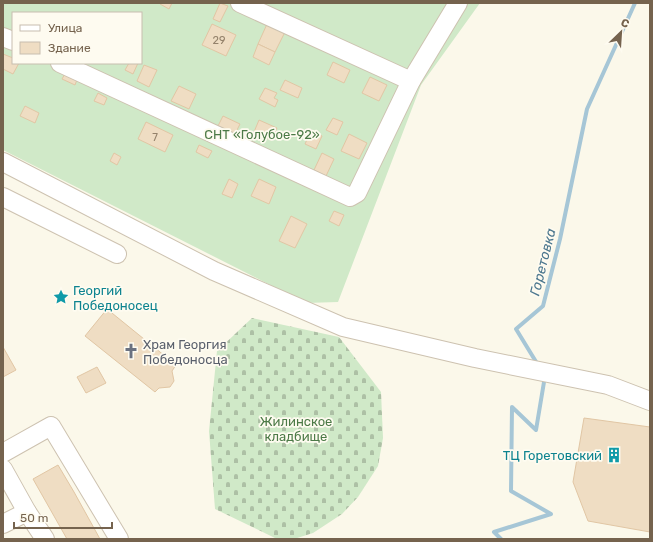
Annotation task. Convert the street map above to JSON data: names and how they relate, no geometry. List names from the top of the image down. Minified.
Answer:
{"water":["Горетовка"],"parks":["СНТ «Голубое-92»","Жилинское кладбище"],"places":{"place":["Георгий Победоносец"],"church":["Храм Георгия Победоносца"],"building":["ТЦ Горетовский"]},"house_numbers":["29","7"],"legend":["Улица","Здание"],"scale_bar":"50 m","north":"top right"}
